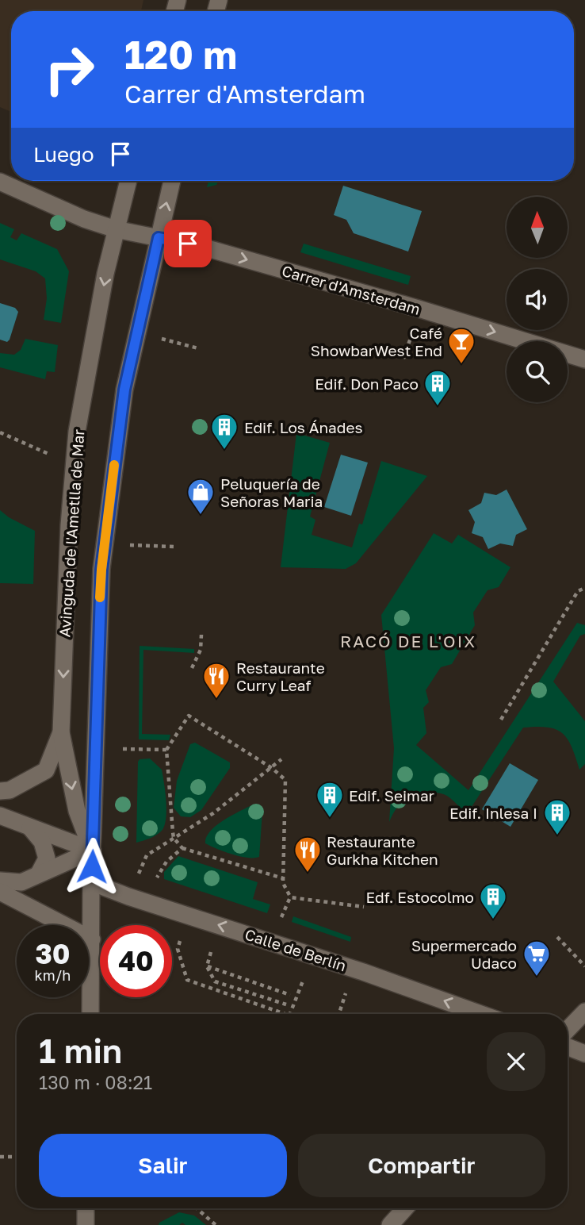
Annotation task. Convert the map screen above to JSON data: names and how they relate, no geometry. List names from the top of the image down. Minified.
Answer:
{"streets":{"street":["Carrer d'Amsterdam","Avinguda de l'Ametlla de Mar","Calle de Berlín"]},"crossings":[["Carrer d'Amsterdam","Avinguda de l'Ametlla de Mar"],["Avinguda de l'Ametlla de Mar","Calle de Berlín"]],"one_way":["Carrer d'Amsterdam","Calle de Berlín"],"districts":["RACÓ DE L'OIX"],"places":{"bar":["Café ShowbarWest End"],"building":["Edif. Don Paco","Edif. Los Ánades","Edif. Seimar","Edif. Inlesa I","Edf. Estocolmo"],"shop":["Peluquería de Señoras Maria"],"restaurant":["Restaurante Curry Leaf","Restaurante Gurkha Kitchen"],"supermarket":["Supermercado Udaco"]},"north":"top","page":{"turn":["120 m","Carrer d'Amsterdam"],"then":"Luego","speed":"30 km/h","limit":"40","heading":["1 min","130 m · 08:21"],"buttons":["Salir","Compartir"]}}
